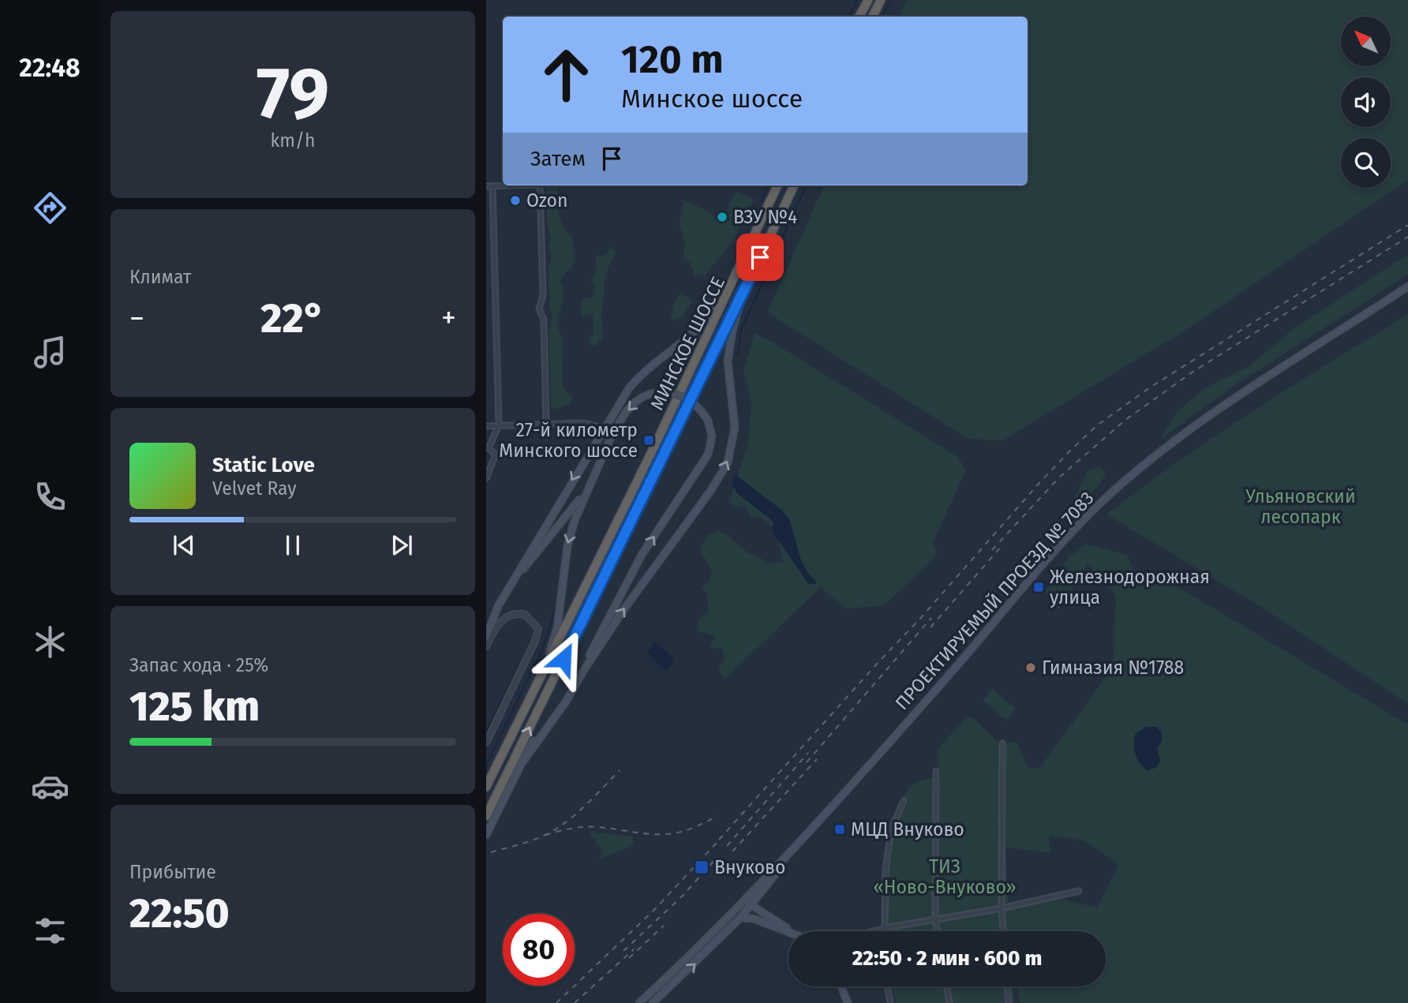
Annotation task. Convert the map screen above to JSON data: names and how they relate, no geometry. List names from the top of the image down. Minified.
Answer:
{"streets":{"highway":["МИНСКОЕ ШОССЕ"],"main road":["ПРОЕКТИРУЕМЫЙ ПРОЕЗД № 7083"]},"parks":["Ульяновский лесопарк","ТИЗ «Ново-Внуково»"],"places":{"other":["Ozon","ВЗУ №4","Гимназия №1788"],"transit":["27-й километр Минского шоссе","Железнодорожная улица","МЦД Внуково","Внуково"]},"north":"top left","page":{"tabs":"22:48","tile":[["79","km/h"],"Климат",["Запас хода · 25%","125 km"],["Прибытие","22:50"]],"turn":["120 m","Минское шоссе"],"then":"Затем","heat":["−","22°","+"],"song":["Static Love","Velvet Ray"],"limit":"80","trip":"22:50 · 2 мин · 600 m"}}
